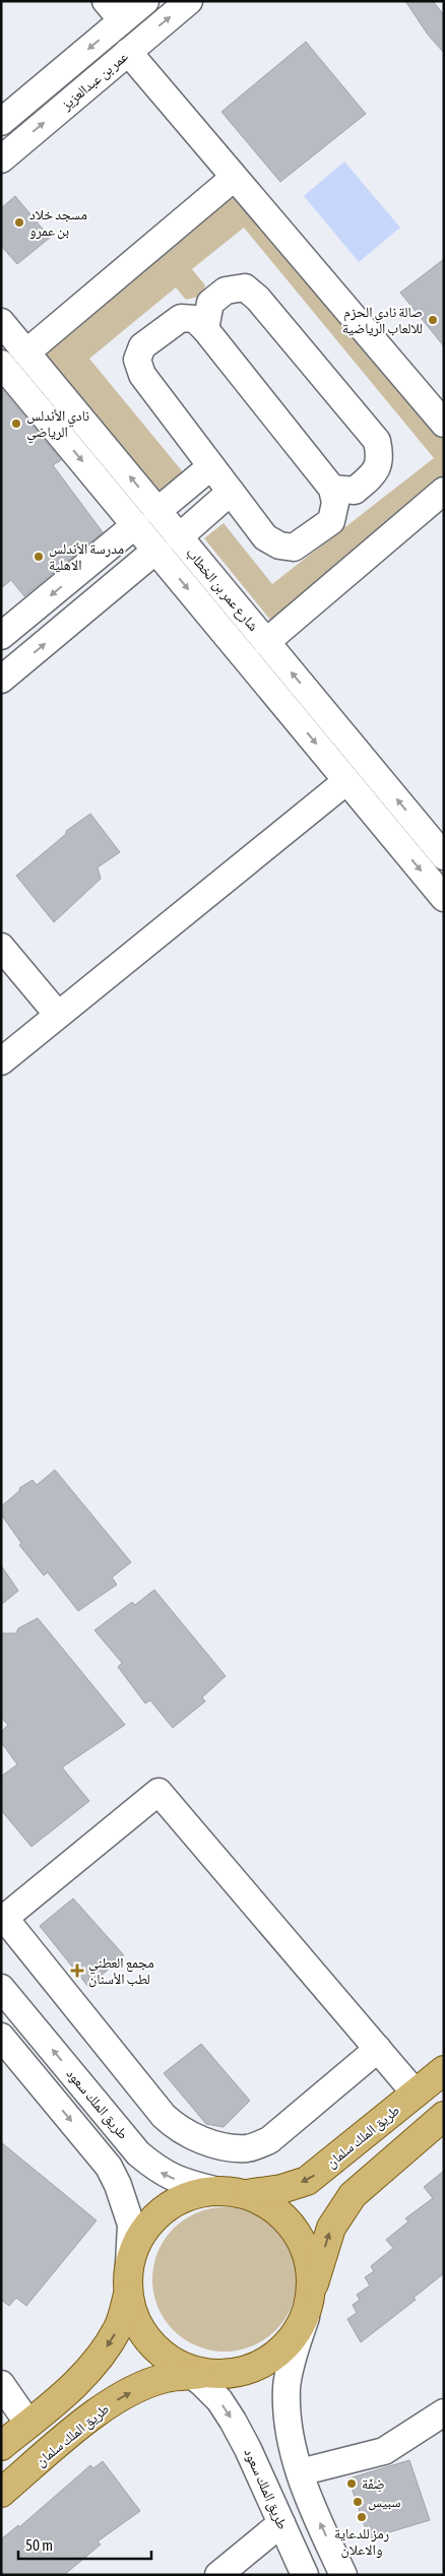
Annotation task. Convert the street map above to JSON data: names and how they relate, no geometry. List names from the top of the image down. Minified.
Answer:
{"streets":{"main road":["طريق الملك سلمان"],"street":["عمر بن عبدالعزيز","شارع عمر بن الخطاب","طريق الملك سعود"]},"crossings":[["طريق الملك سعود","طريق الملك سلمان"]],"places":{"other":["مسجد خلاد بن عمرو","صالة نادي الحزم للالعاب الرياضية","نادي الأندلس الرياضي","مدرسة الأندلس الاهلية","ضِفّة","سبيس","رمز للدعاية والاعلان"],"health":["مجمع العطني لطب الأسنان"]},"scale_bar":"50 m"}
